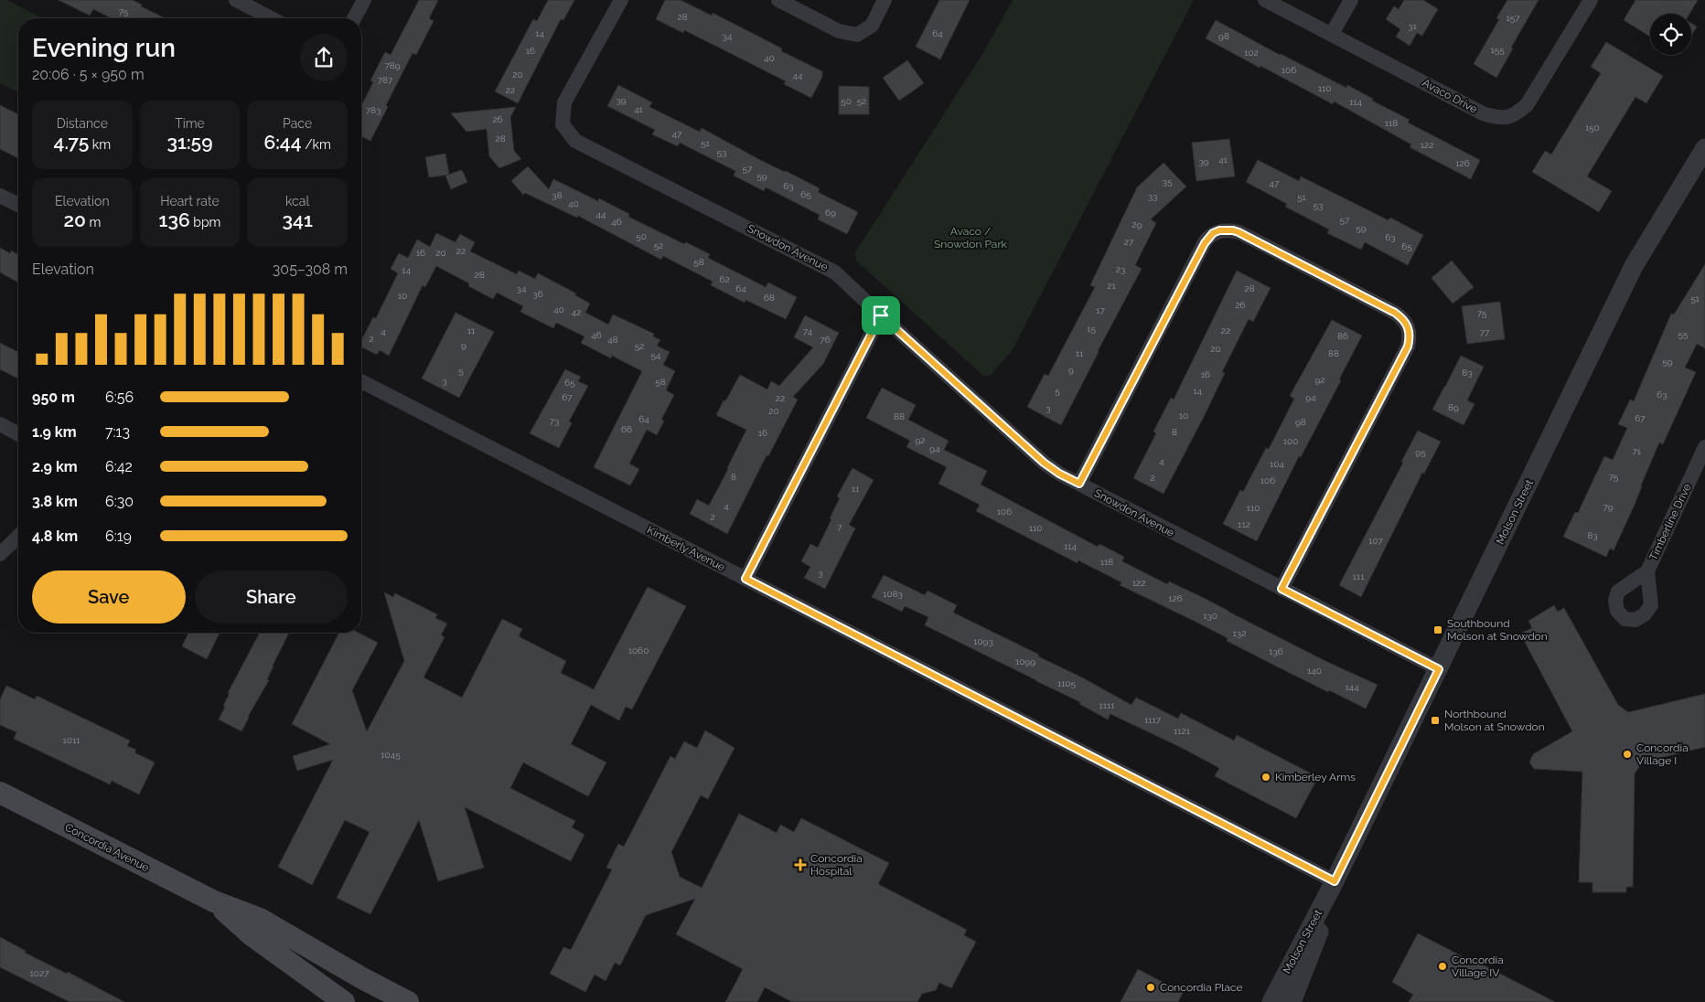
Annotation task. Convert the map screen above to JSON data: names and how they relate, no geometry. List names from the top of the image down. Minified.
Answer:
{"streets":{"main road":["Concordia Avenue"],"street":["Avaco Drive","Snowdon Avenue","Molson Street","Timberline Drive","Kimberly Avenue"]},"crossings":[["Snowdon Avenue","Molson Street"],["Molson Street","Kimberly Avenue"]],"parks":["Avaco / Snowdon Park"],"places":{"transit":["Southbound Molson at Snowdon","Northbound Molson at Snowdon"],"other":["Concordia Village I","Kimberley Arms","Concordia Village IV","Concordia Place"],"health":["Concordia Hospital"]},"house_numbers":["75","28","157","31","14","64","34","98","155","16","102","40","789","106","20","44","787","110","22","39","50","52","114","41","783","26","118","150","47","28","51","122","53","41","39","126","57","59","35","47","63","65","38","33","51","40","53","69","44","57","46","29","59","50","63","27","52","65","22","16","20","58","23","14","28","62","21","34","64","28","36","10","68","51","26","40","17","42","75","15","11","22","4","74","77","55","46","86","2","48","76","9","52","20","11","88","54","59","9","5","83","16","92","3","58","65","5","14","63","67","94","22","89","3","20","10","88","67","64","73","98","66","8","16","92","100","94","71","95","4","104","8","75","2","106","11","4","79","110","106","2","112","7","110","83","107","114","118","3","111","122","1083","126","130","132","1093","1060","136","1099","140","1105","144","1111","1117","1121","1011","1045","1027"],"page":{"heading":["Evening run","20:06 · 5 × 950 m"],"stats":[["Distance","4.75 km"],["Time","31:59"],["Pace","6:44 /km"],["Elevation","20 m"],["Heart rate","136 bpm"],["kcal","341"]],"chart":["Elevation","305–308 m"],"list":[{"name":"950 m","note":"6:56"},{"name":"1.9 km","note":"7:13"},{"name":"2.9 km","note":"6:42"},{"name":"3.8 km","note":"6:30"},{"name":"4.8 km","note":"6:19"}],"buttons":["Save","Share"]}}
